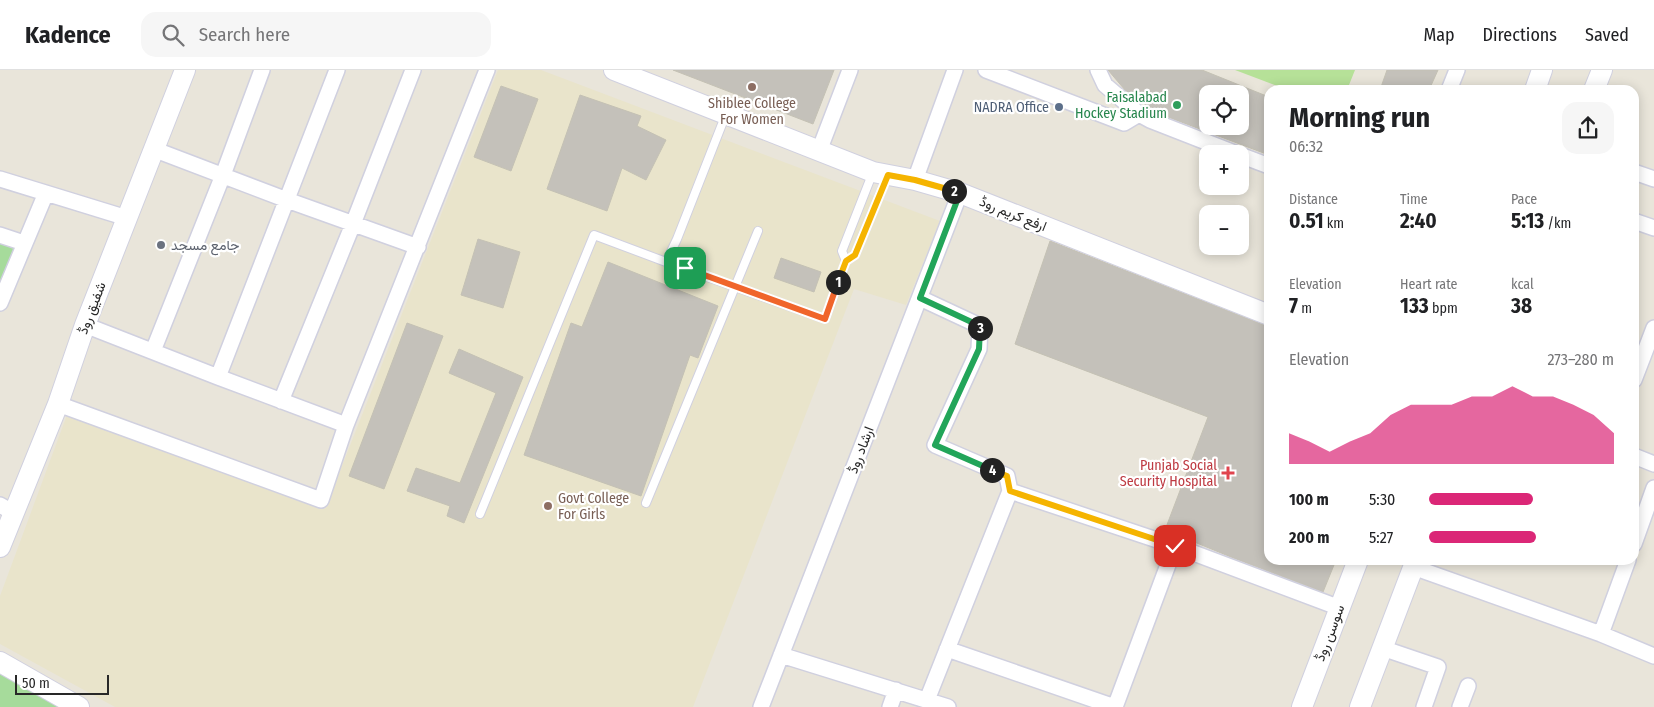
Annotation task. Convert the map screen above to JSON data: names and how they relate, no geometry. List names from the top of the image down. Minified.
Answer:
{"streets":{"street":["ارفع کریم روڈ","شفیق روڈ","ارشاد روڈ","سوسن روڈ"]},"crossings":[["ارفع کریم روڈ","ارشاد روڈ"]],"places":{"other":["Shiblee College For Women","Faisalabad Hockey Stadium","NADRA Office","جامع مسجد","Govt College For Girls"],"health":["Punjab Social Security Hospital"]},"scale_bar":"50 m","page":{"header":"Kadence","search":"Search here","nav":["Map","Directions","Saved"],"map_buttons":["+","−"],"heading":["Morning run","06:32"],"stats":[["Distance","0.51 km"],["Time","2:40"],["Pace","5:13 /km"],["Elevation","7 m"],["Heart rate","133 bpm"],["kcal","38"]],"pins":["2","1","3","4"],"chart":["Elevation","273–280 m"],"list":[{"name":"100 m","note":"5:30"},{"name":"200 m","note":"5:27"}],"scale":"50 m"}}
